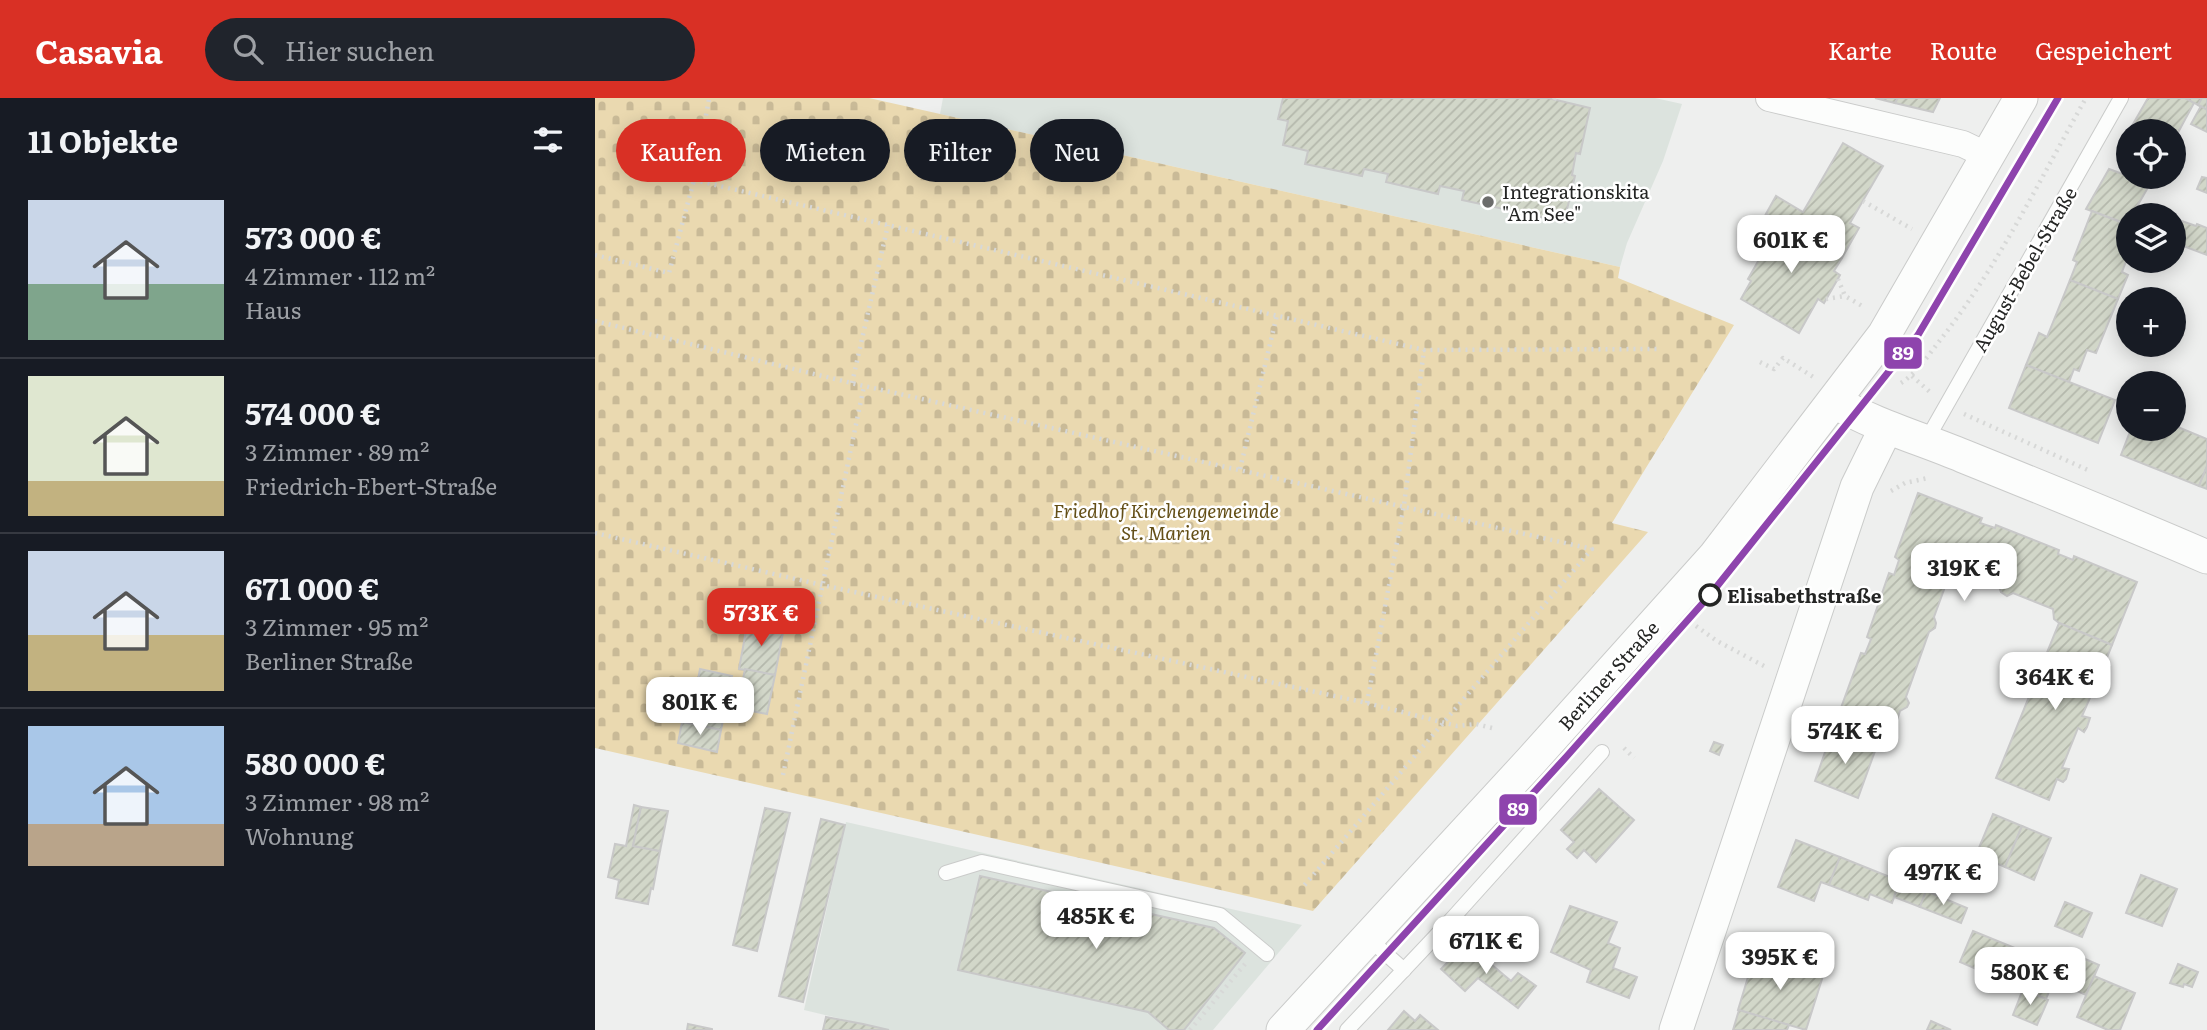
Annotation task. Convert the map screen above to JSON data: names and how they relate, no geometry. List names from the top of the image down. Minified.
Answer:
{"streets":{"street":["Berliner Straße"],"lane":["August-Bebel-Straße"]},"parks":["Friedhof Kirchengemeinde St. Marien"],"places":["Integrationskita \"Am See\"","Elisabethstraße"],"lines":["tram line 89"],"page":{"header":"Casavia","search":"Hier suchen","nav":["Karte","Route","Gespeichert"],"heading":"11 Objekte","map_buttons":["+","−"],"chip":["Kaufen","Mieten","Filter","Neu"],"list":[{"name":"573 000 €","note":"4 Zimmer · 112 m² · Haus"},{"name":"574 000 €","note":"3 Zimmer · 89 m² · Friedrich-Ebert-Straße"},{"name":"671 000 €","note":"3 Zimmer · 95 m² · Berliner Straße"},{"name":"580 000 €","note":"3 Zimmer · 98 m² · Wohnung"}],"price":["601K €","319K €","573K €","364K €","801K €","574K €","497K €","485K €","671K €","395K €","580K €"]}}
